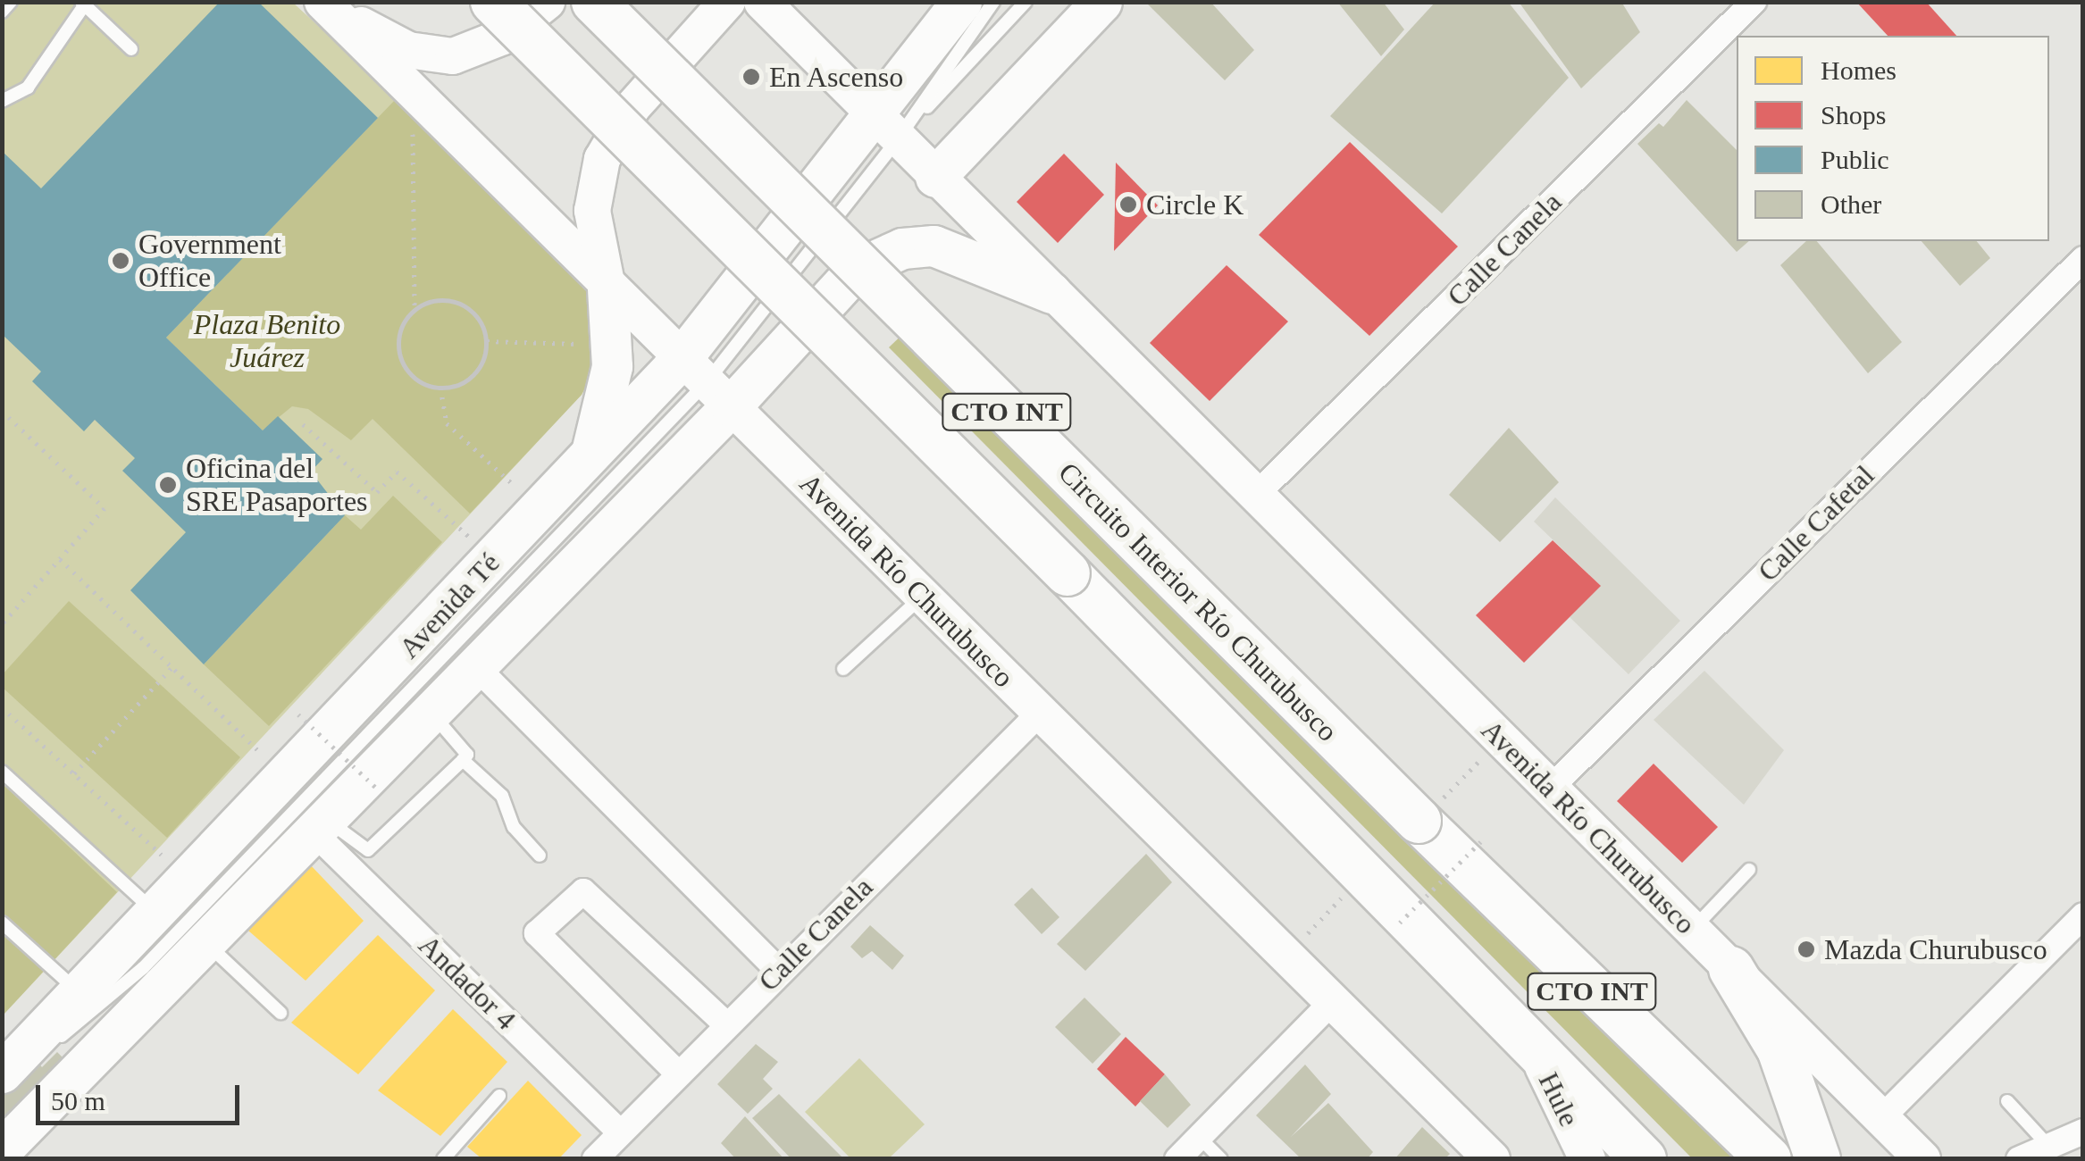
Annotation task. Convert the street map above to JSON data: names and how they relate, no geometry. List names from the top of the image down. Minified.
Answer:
{"streets":{"highway":["CTO INT","Circuito Interior Río Churubusco"],"main road":["Avenida Río Churubusco","Avenida Té","Hule"],"street":["Calle Canela","Calle Cafetal","Andador 4"]},"crossings":[["Calle Canela","Avenida Río Churubusco"],["Calle Canela","Andador 4"],["CTO INT","Hule"],["Calle Cafetal","Avenida Río Churubusco"],["Avenida Río Churubusco","Avenida Té"],["Avenida Té","Andador 4"]],"parks":["Plaza Benito Juárez"],"places":["En Ascenso","Circle K","Government Office","Oficina del SRE Pasaportes","Mazda Churubusco"],"legend":["Homes","Shops","Public","Other"],"scale_bar":"50 m"}
